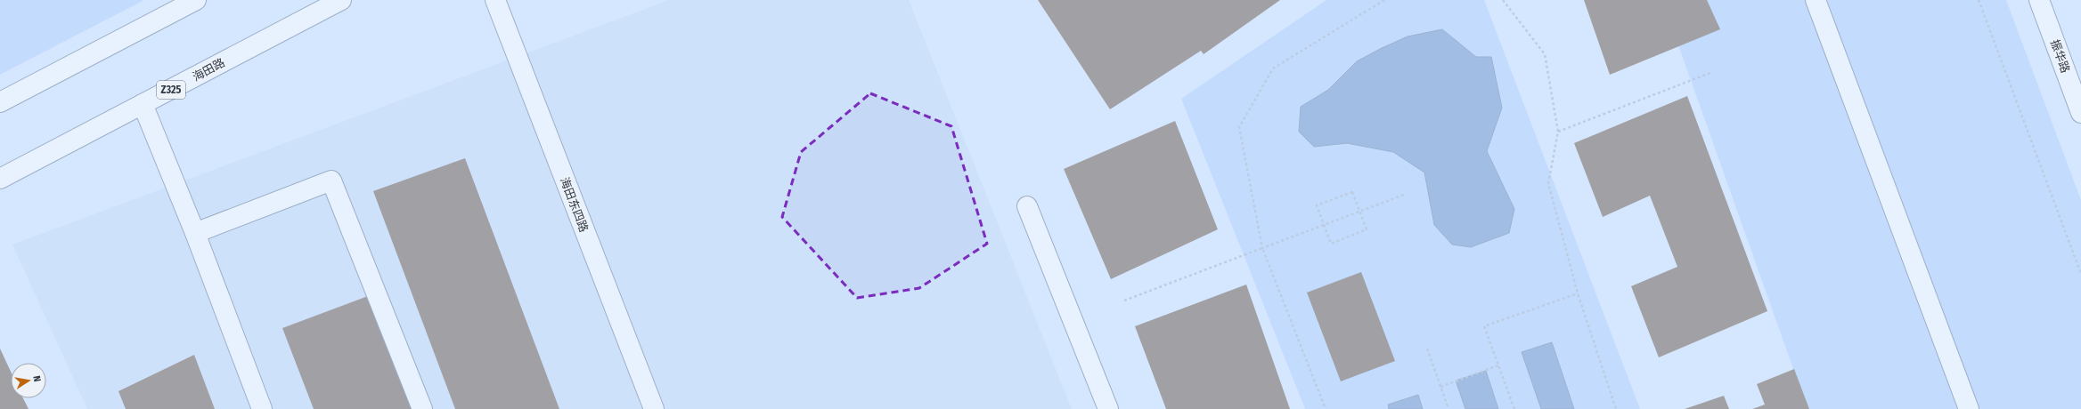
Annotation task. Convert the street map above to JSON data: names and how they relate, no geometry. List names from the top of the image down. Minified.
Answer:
{"streets":{"main road":["振华路","海田路","Z325","海田东四路"]},"north":"right"}
